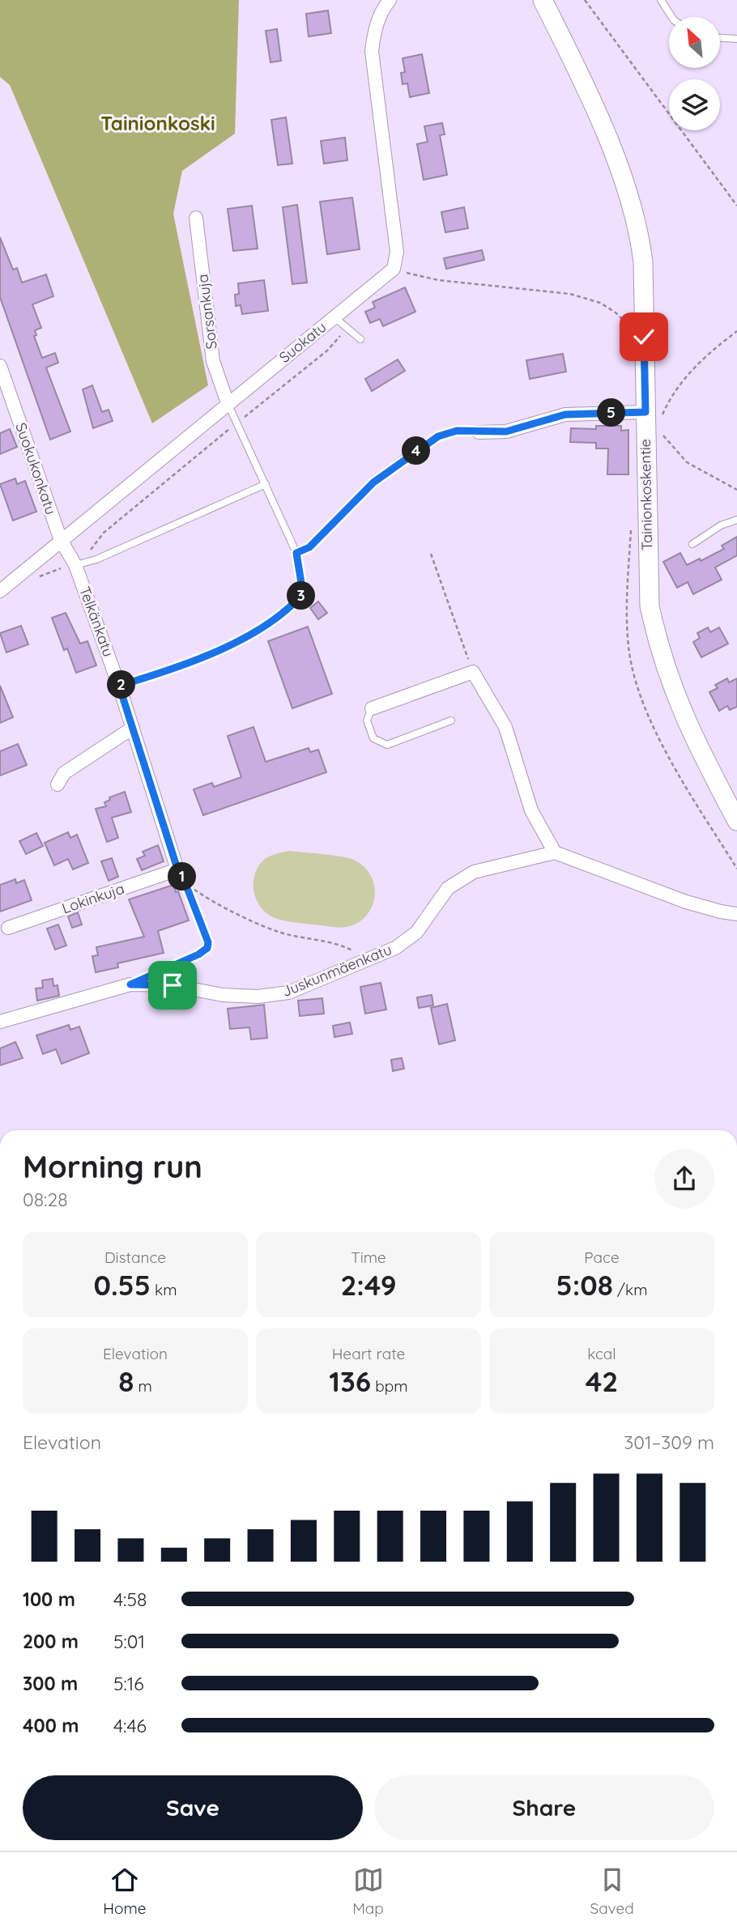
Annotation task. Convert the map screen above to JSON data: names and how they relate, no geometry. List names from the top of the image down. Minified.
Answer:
{"streets":{"street":["Sorsankuja","Suokatu","Suokukonkatu","Tainionkoskentie","Telkänkatu","Lokinkuja","Juskunmäenkatu"]},"crossings":[["Sorsankuja","Suokatu"],["Suokatu","Suokukonkatu"],["Suokatu","Telkänkatu"],["Suokukonkatu","Telkänkatu"],["Telkänkatu","Lokinkuja"]],"districts":["Tainionkoski"],"north":"top left","page":{"pins":["5","4","3","2","1"],"heading":["Morning run","08:28"],"stats":[["Distance","0.55 km"],["Time","2:49"],["Pace","5:08 /km"],["Elevation","8 m"],["Heart rate","136 bpm"],["kcal","42"]],"chart":["Elevation","301–309 m"],"list":[{"name":"100 m","note":"4:58"},{"name":"200 m","note":"5:01"},{"name":"300 m","note":"5:16"},{"name":"400 m","note":"4:46"}],"buttons":["Save","Share"],"tabs":["Home","Map","Saved"]}}
